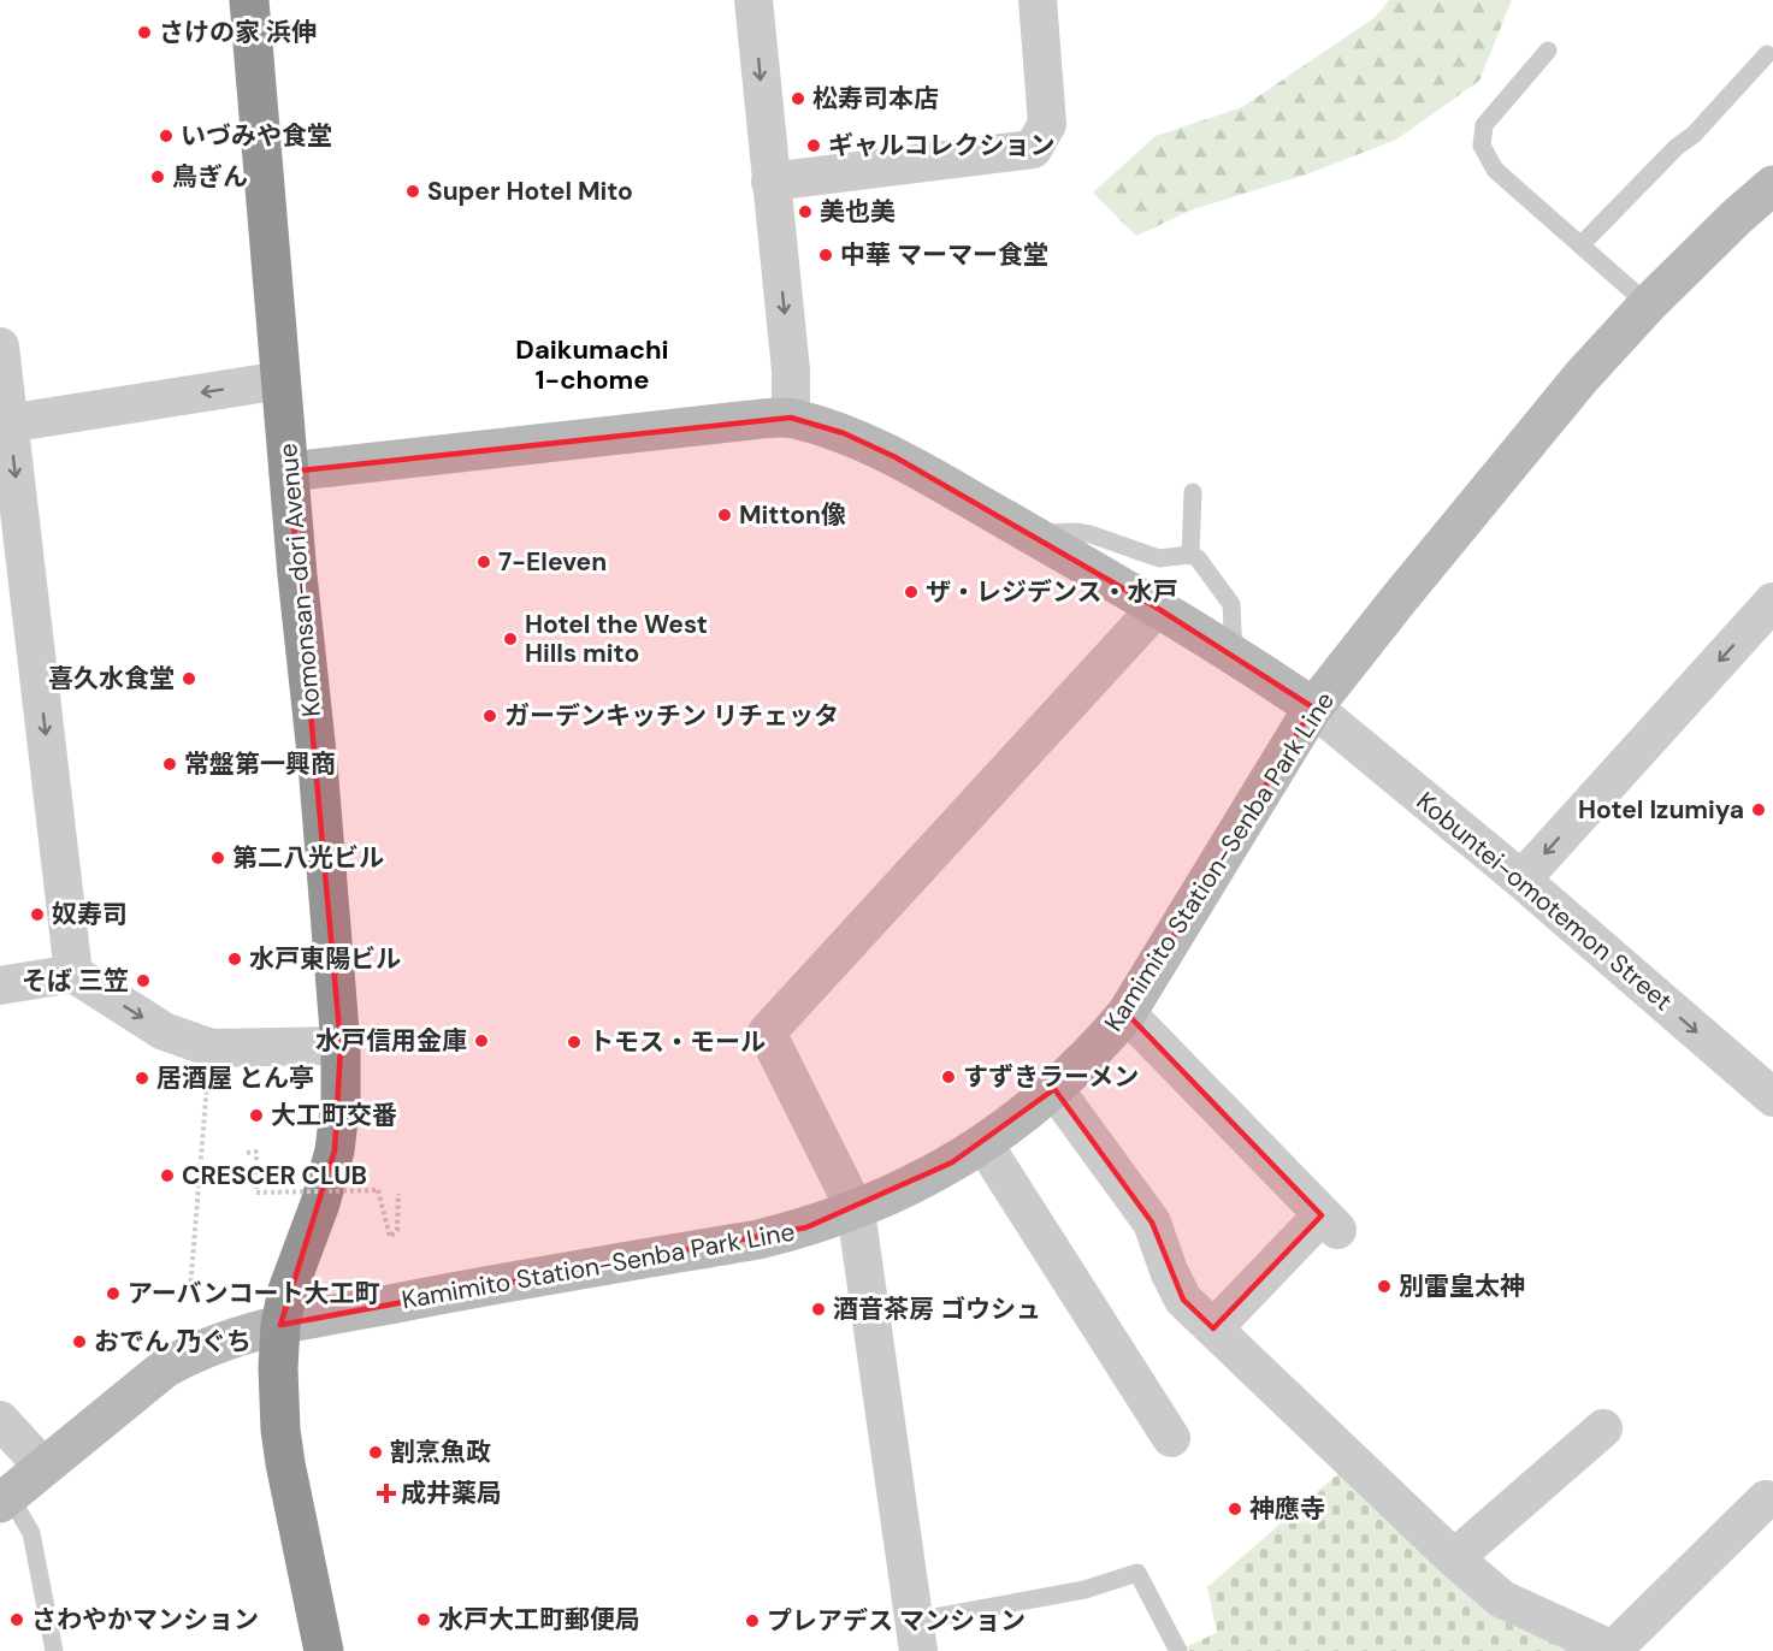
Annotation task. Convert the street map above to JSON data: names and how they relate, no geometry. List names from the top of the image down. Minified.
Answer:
{"streets":{"highway":["Komonsan-dori Avenue"],"main road":["Kamimito Station-Senba Park Line"],"street":["Kobuntei-omotemon Street"]},"crossings":[["Komonsan-dori Avenue","Kamimito Station-Senba Park Line"],["Kamimito Station-Senba Park Line","Kobuntei-omotemon Street"]],"one_way":["Kobuntei-omotemon Street"],"districts":["Daikumachi 1-chome"],"places":{"other":["さけの家 浜伸","松寿司本店","いづみや食堂","ギャルコレクション","鳥ぎん","Super Hotel Mito","美也美","中華 マーマー食堂","Mitton像","7-Eleven","ザ・レジデンス・水戸","Hotel the West Hills mito","喜久水食堂","ガーデンキッチン リチェッタ","常盤第一興商","Hotel Izumiya","第二八光ビル","奴寿司","水戸東陽ビル","そば 三笠","水戸信用金庫","トモス・モール","すずきラーメン","居酒屋 とん亭","大工町交番","CRESCER CLUB","別雷皇太神","アーバンコート大工町","酒音茶房 ゴウシュ","おでん 乃ぐち","割烹魚政","神應寺","さわやかマンション","水戸大工町郵便局","プレアデス マンション"],"health":["成井薬局"]}}
